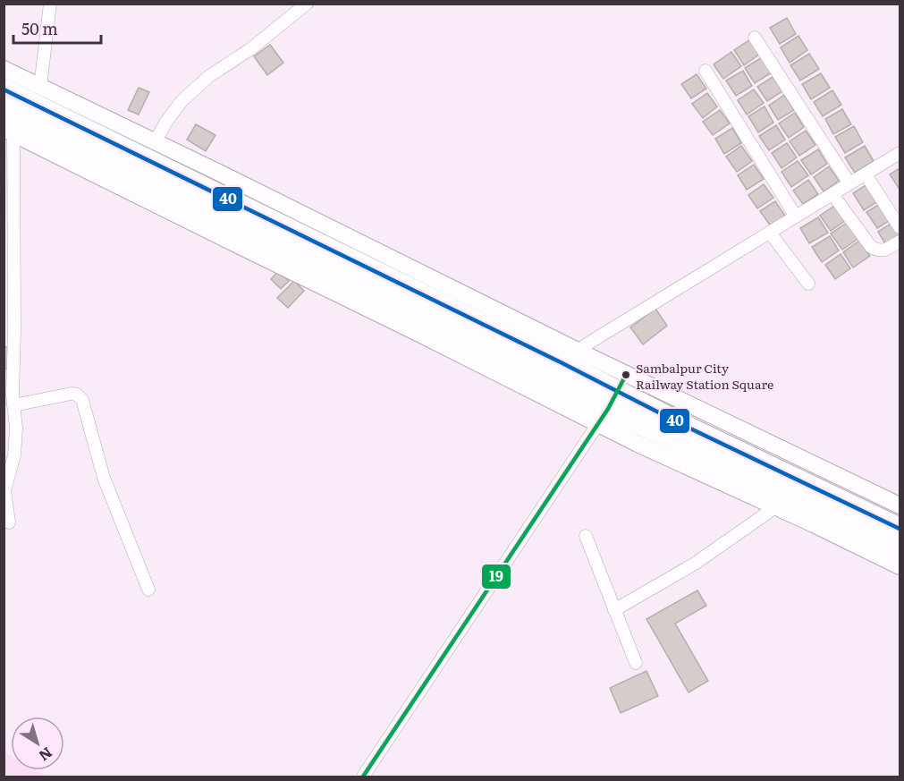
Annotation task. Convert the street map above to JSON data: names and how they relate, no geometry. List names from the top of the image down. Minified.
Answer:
{"places":["Sambalpur City Railway Station Square"],"lines":["transit line 40","transit line 19"],"scale_bar":"50 m","north":"bottom right"}
